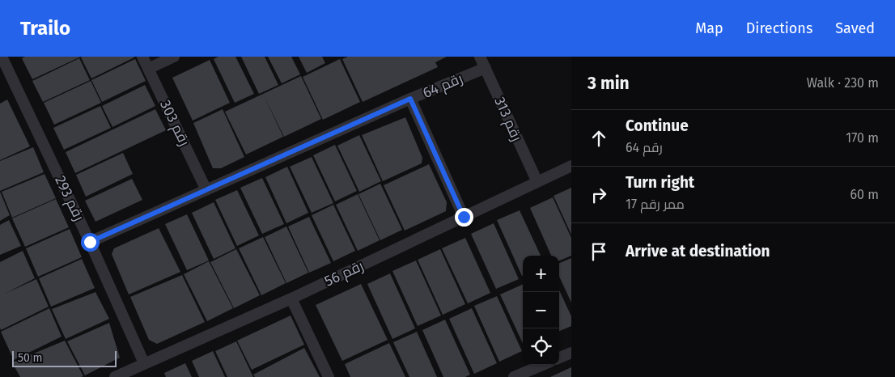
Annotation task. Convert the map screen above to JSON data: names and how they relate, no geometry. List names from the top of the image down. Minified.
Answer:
{"streets":{"street":["رقم 64","رقم 313","رقم 303","رقم 293","رقم 56"]},"crossings":[["رقم 64","رقم 313"],["رقم 64","رقم 303"],["رقم 64","رقم 293"],["رقم 313","رقم 56"],["رقم 293","رقم 56"]],"scale_bar":"50 m","page":{"header":"Trailo","nav":["Map","Directions","Saved"],"heading":["3 min","Walk · 230 m"],"list":[["Continue","رقم 64","170 m"],["Turn right","ممر رقم 17","60 m"],"Arrive at destination"],"map_buttons":["+","−"],"scale":"50 m"}}
